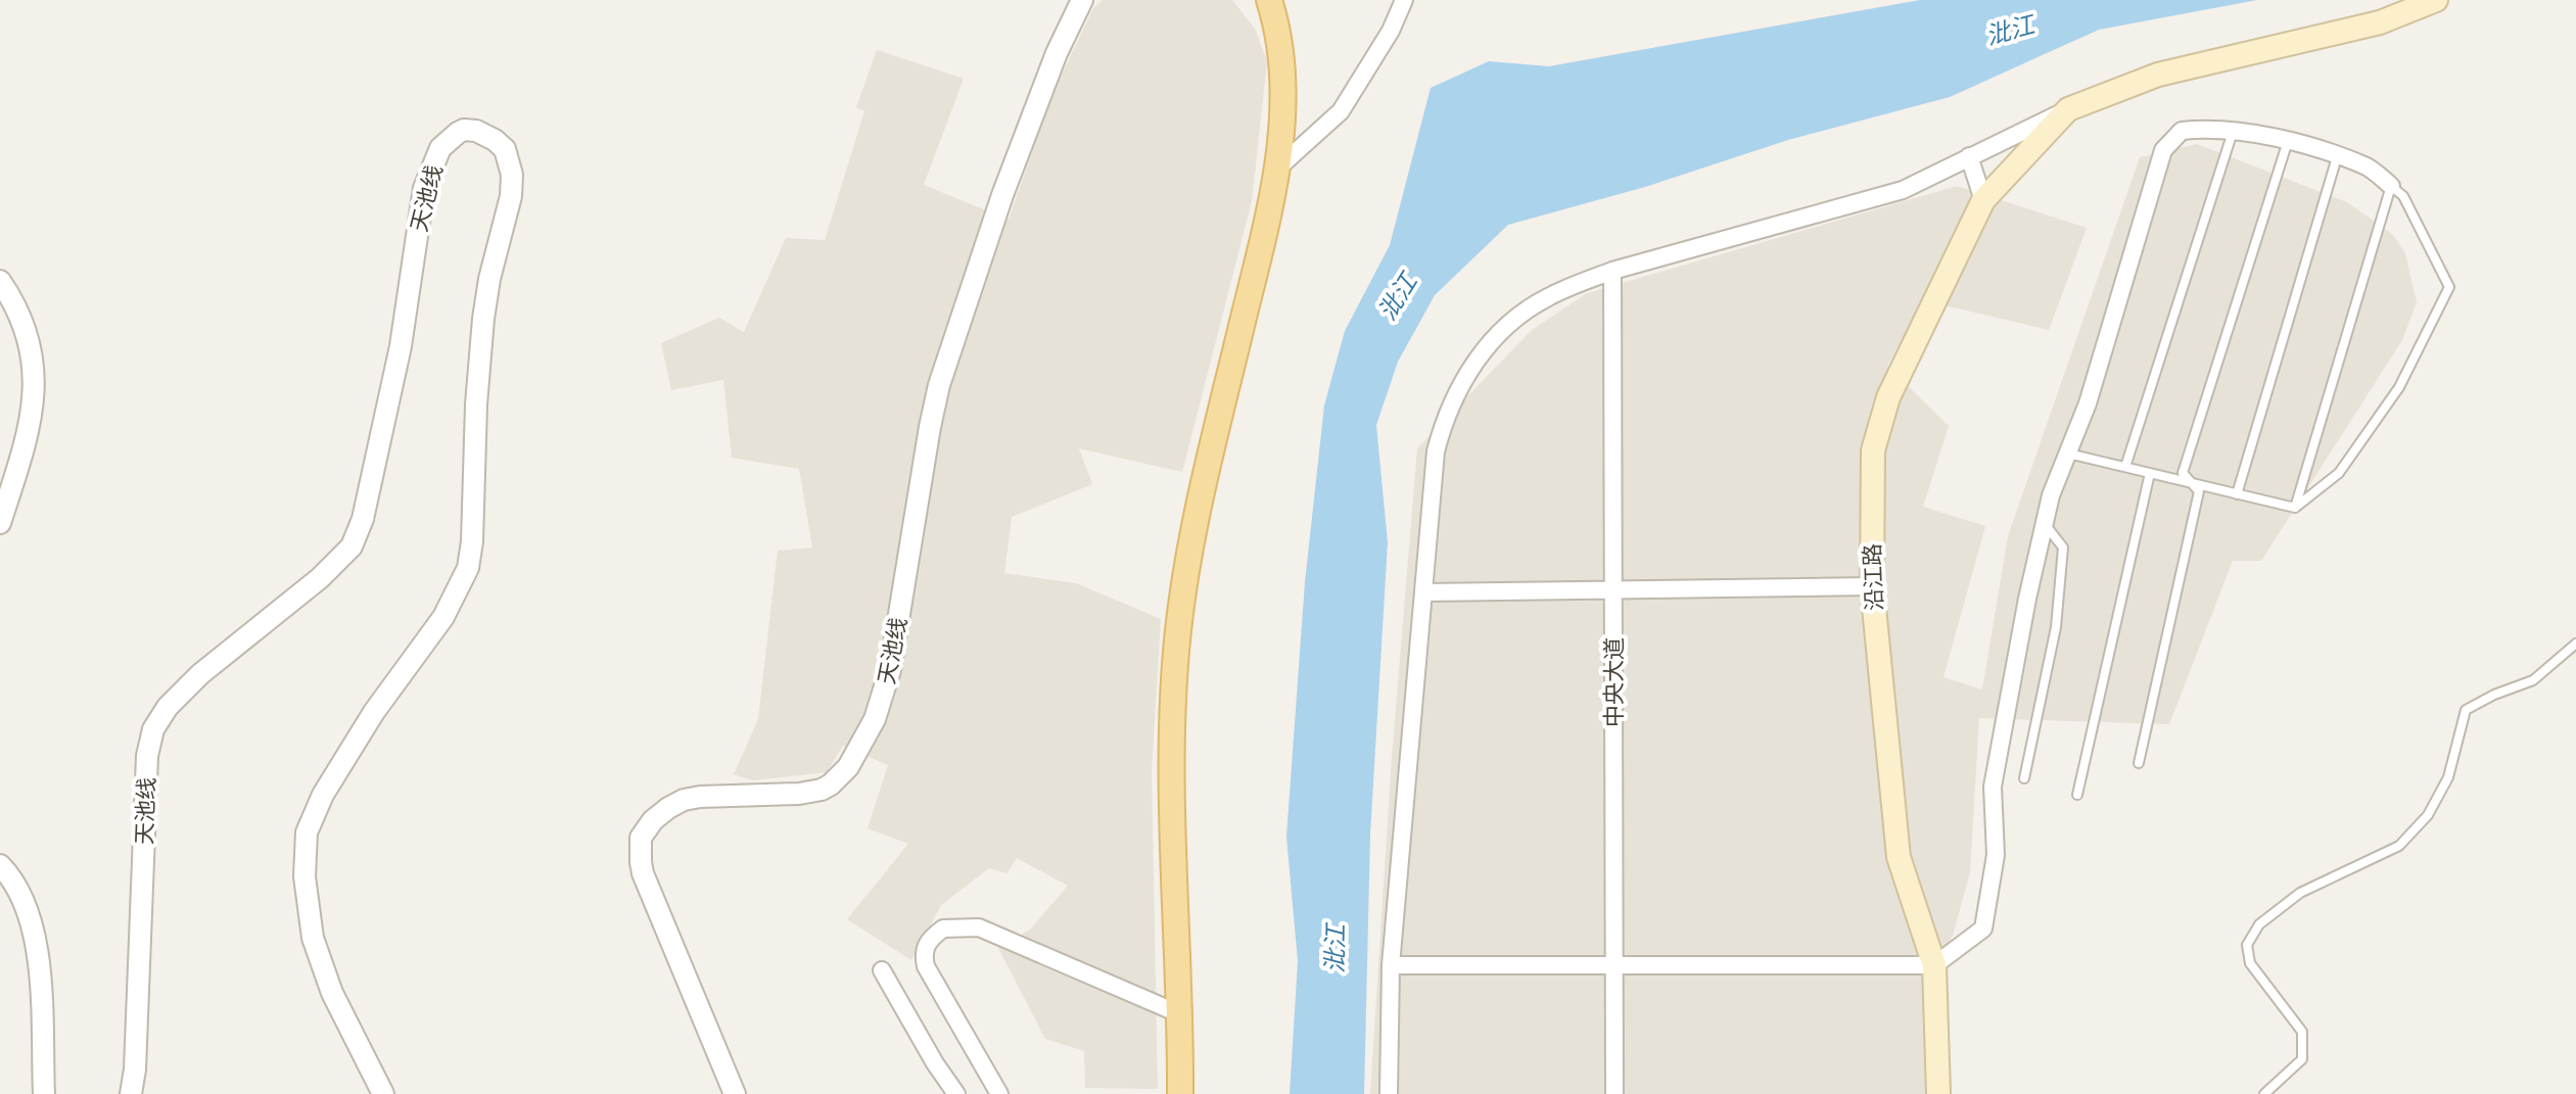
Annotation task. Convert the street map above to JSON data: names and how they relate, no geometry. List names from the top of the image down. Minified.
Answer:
{"streets":{"main road":["沿江路"],"street":["天池线","中央大道"]},"water":["沘江"]}
